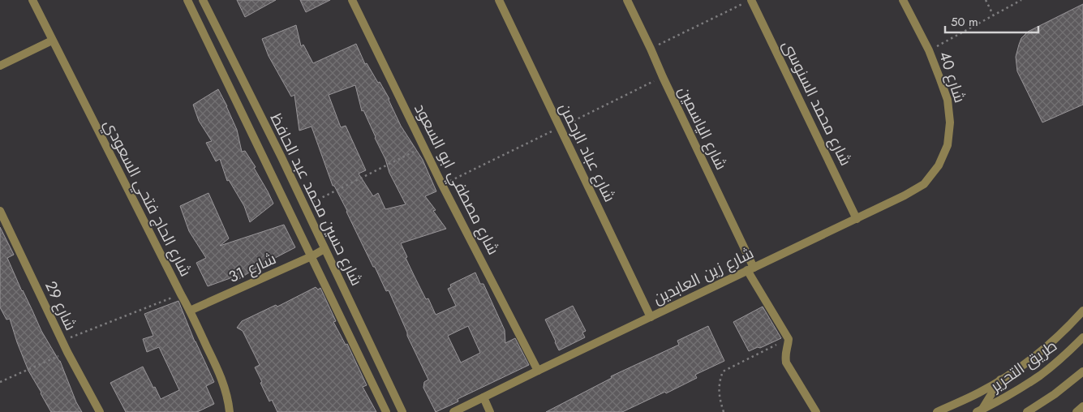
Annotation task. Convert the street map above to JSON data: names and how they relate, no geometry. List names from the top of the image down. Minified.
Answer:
{"streets":{"street":["شارع 40","شارع محمد السنوسى","شارع الياسمين","شارع عباد الرحمن","شارع مصطفي ابو السعود","شارع الحاج فتحي السعودي","شارع حسين محمد عبد الحافظ","شارع 31","شارع زين العابدين","شارع 29","طريق التحرير"]},"crossings":[["شارع 40","شارع زين العابدين"],["شارع محمد السنوسى","شارع زين العابدين"],["شارع الياسمين","شارع زين العابدين"],["شارع عباد الرحمن","شارع زين العابدين"],["شارع مصطفي ابو السعود","شارع زين العابدين"],["شارع الحاج فتحي السعودي","شارع 31"],["شارع حسين محمد عبد الحافظ","شارع 31"]],"scale_bar":"50 m"}
